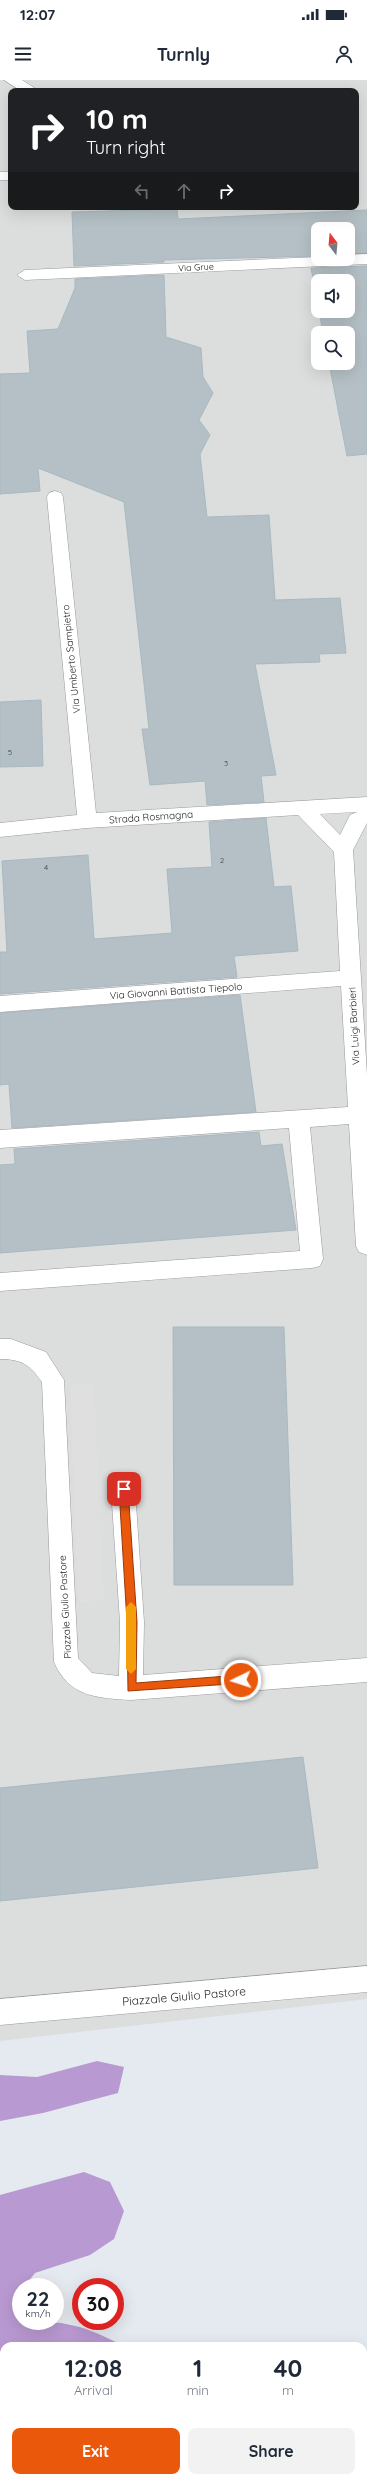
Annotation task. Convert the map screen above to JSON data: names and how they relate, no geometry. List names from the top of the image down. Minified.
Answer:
{"streets":{"street":["Via Grue","Via Umberto Sampietro","Strada Rosmagna","Via Giovanni Battista Tiepolo","Via Luigi Barbieri","Piazzale Giulio Pastore"]},"crossings":[["Via Umberto Sampietro","Strada Rosmagna"],["Via Giovanni Battista Tiepolo","Via Luigi Barbieri"]],"house_numbers":["5","3","2","4"],"north":"top","page":{"status":"12:07","header":"Turnly","turn":["10 m","Turn right"],"speed":"22 km/h","limit":"30","eta":["12:08","Arrival","1","min","40","m"],"buttons":["Exit","Share"]}}
